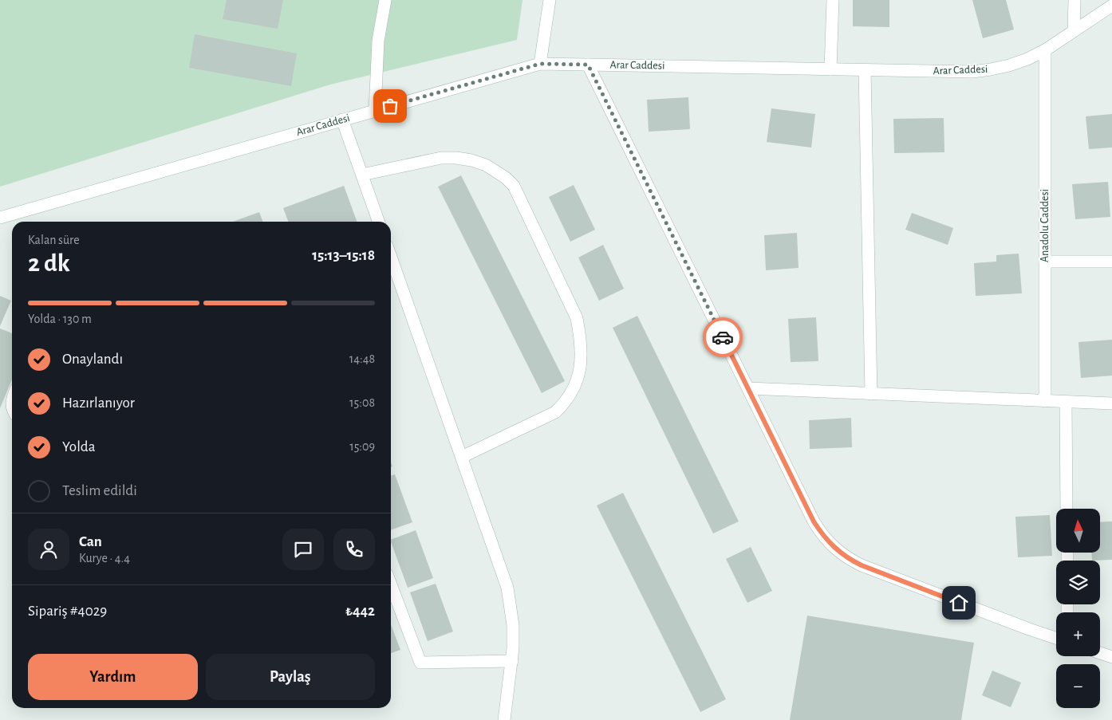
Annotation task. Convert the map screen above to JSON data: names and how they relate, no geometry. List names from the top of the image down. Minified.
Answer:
{"streets":{"street":["Arar Caddesi","Anadolu Caddesi"]},"crossings":[["Arar Caddesi","Anadolu Caddesi"]],"north":"top","page":{"heading":["2 dk","Kalan süre","15:13–15:18"],"panel":["Can","Kurye · 4.4","Sipariş #4029","₺442"],"bar":"Yolda · 130 m","list":[["Onaylandı","14:48"],["Hazırlanıyor","15:08"],["Yolda","15:09"],"Teslim edildi"],"map_buttons":["+","−"],"buttons":["Yardım","Paylaş"]}}
